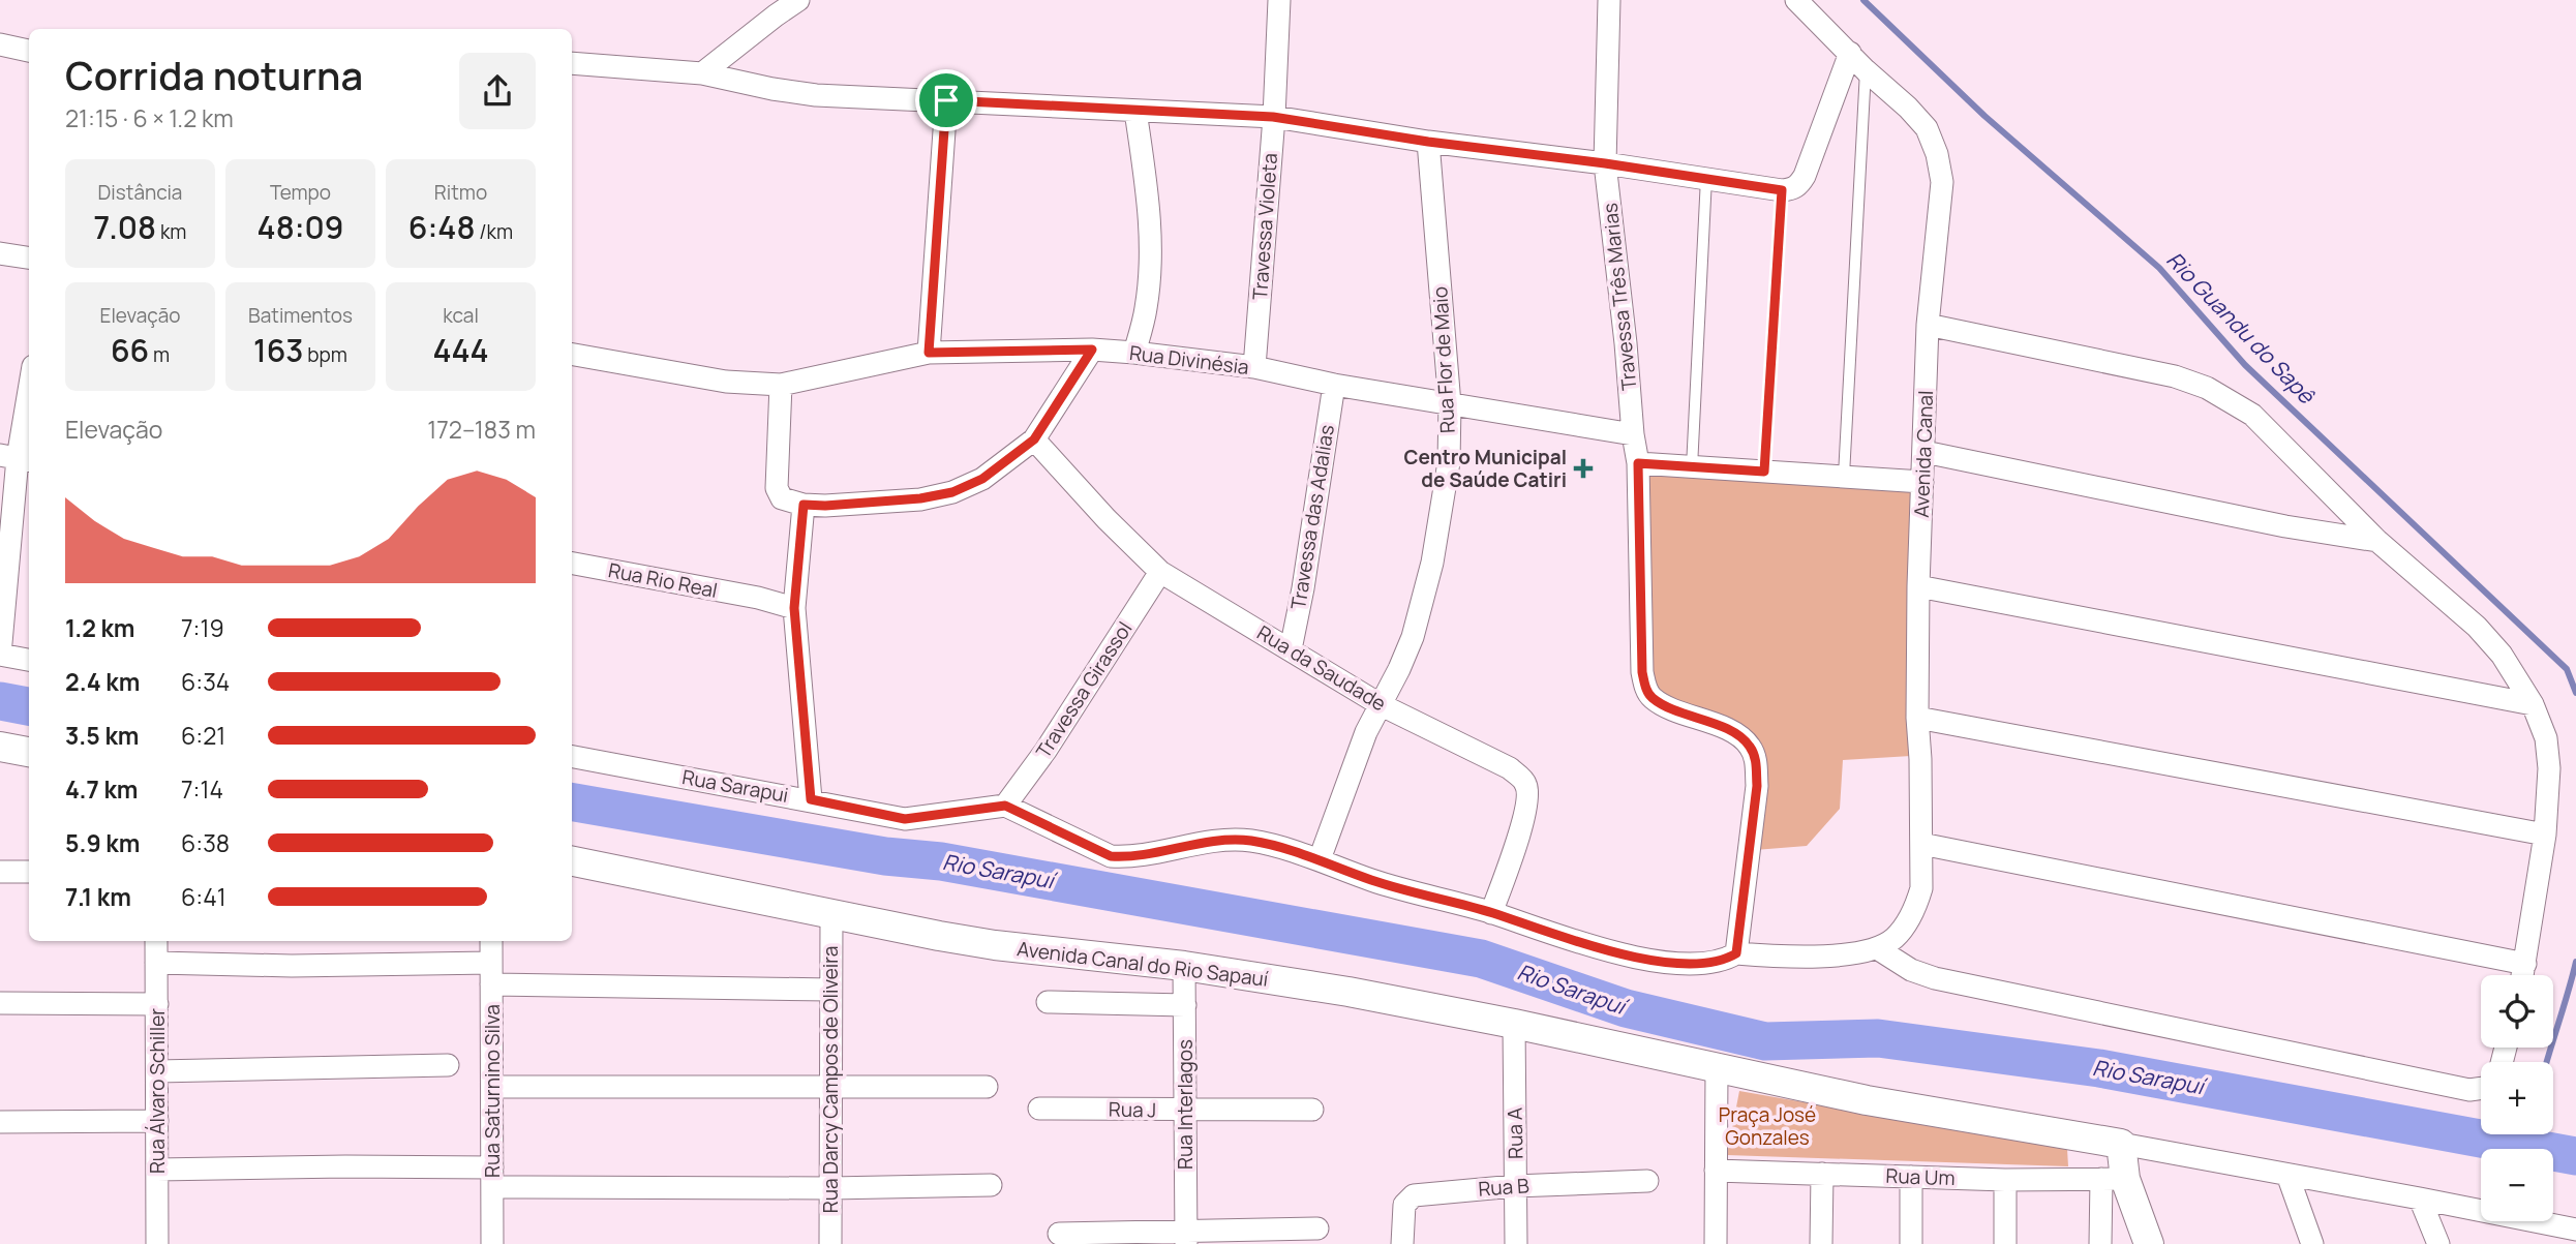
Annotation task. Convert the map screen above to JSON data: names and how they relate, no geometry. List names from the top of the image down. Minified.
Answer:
{"streets":{"street":["Travessa Violeta","Travessa Três Marias","Rua Divinésia","Rua Flor de Maio","Avenida Canal","Travessa das Adalias","Rua Rio Real","Rua da Saudade","Travessa Girassol","Rua Sarapui","Avenida Canal do Rio Sapauí","Rua Darcy Campos de Oliveira","Rua Álvaro Schiller","Rua Saturnino Silva","Rua Interlagos","Rua J","Rua A","Rua Um","Rua B"]},"crossings":[["Travessa Violeta","Rua Divinésia"],["Travessa Três Marias","Rua Divinésia"],["Rua Divinésia","Rua Flor de Maio"],["Rua Divinésia","Travessa das Adalias"],["Rua Flor de Maio","Rua da Saudade"],["Travessa das Adalias","Rua da Saudade"],["Rua da Saudade","Travessa Girassol"],["Travessa Girassol","Rua Sarapui"],["Avenida Canal do Rio Sapauí","Rua Darcy Campos de Oliveira"],["Avenida Canal do Rio Sapauí","Rua Interlagos"],["Avenida Canal do Rio Sapauí","Rua A"],["Rua Interlagos","Rua J"],["Rua A","Rua B"]],"water":["Rio Guandu do Sapê","Rio Sarapuí"],"parks":["Praça José Gonzales"],"places":{"health":["Centro Municipal de Saúde Catiri"]},"page":{"heading":["Corrida noturna","21:15 · 6 × 1.2 km"],"stats":[["Distância","7.08 km"],["Tempo","48:09"],["Ritmo","6:48 /km"],["Elevação","66 m"],["Batimentos","163 bpm"],["kcal","444"]],"chart":["Elevação","172–183 m"],"list":[{"name":"1.2 km","note":"7:19"},{"name":"2.4 km","note":"6:34"},{"name":"3.5 km","note":"6:21"},{"name":"4.7 km","note":"7:14"},{"name":"5.9 km","note":"6:38"},{"name":"7.1 km","note":"6:41"}],"map_buttons":["+","−"]}}
